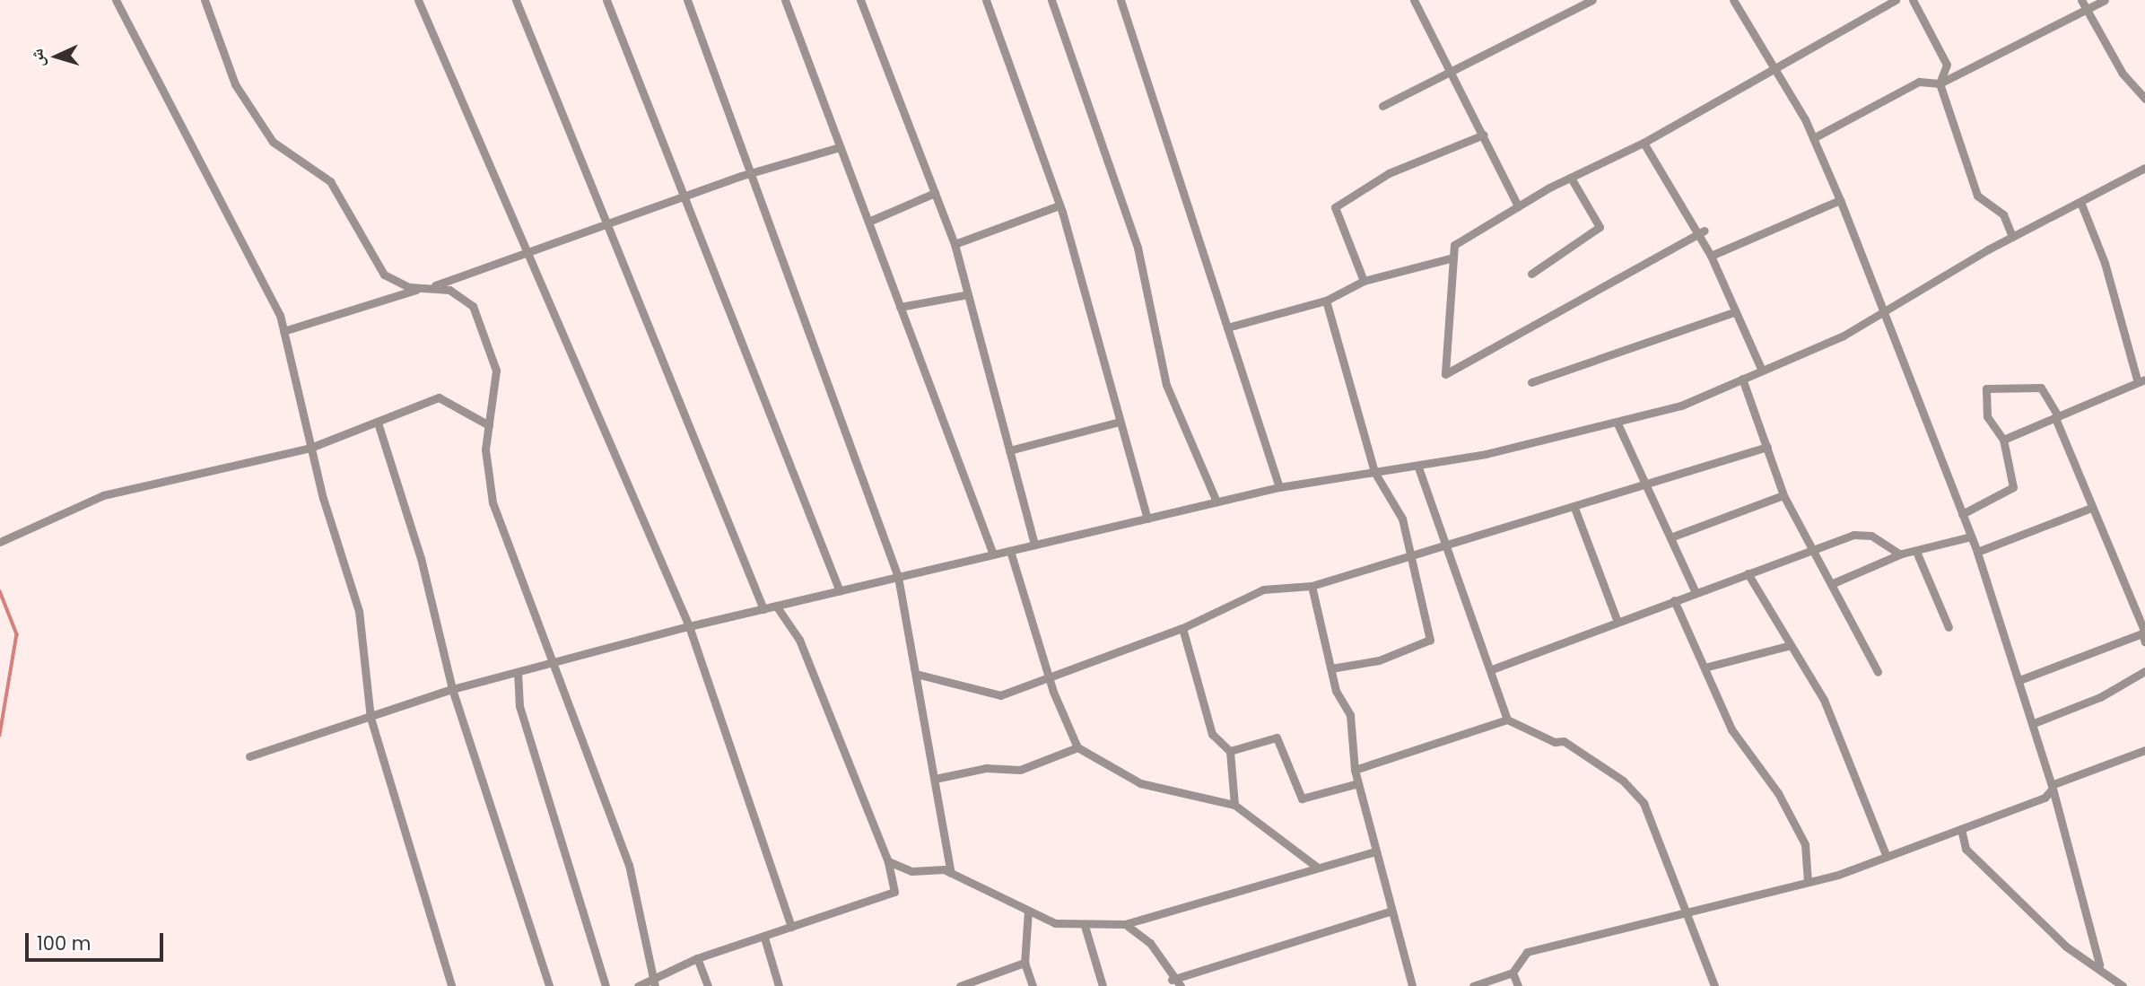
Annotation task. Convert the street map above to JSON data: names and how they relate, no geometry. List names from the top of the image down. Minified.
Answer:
{"scale_bar":"100 m","north":"left"}
